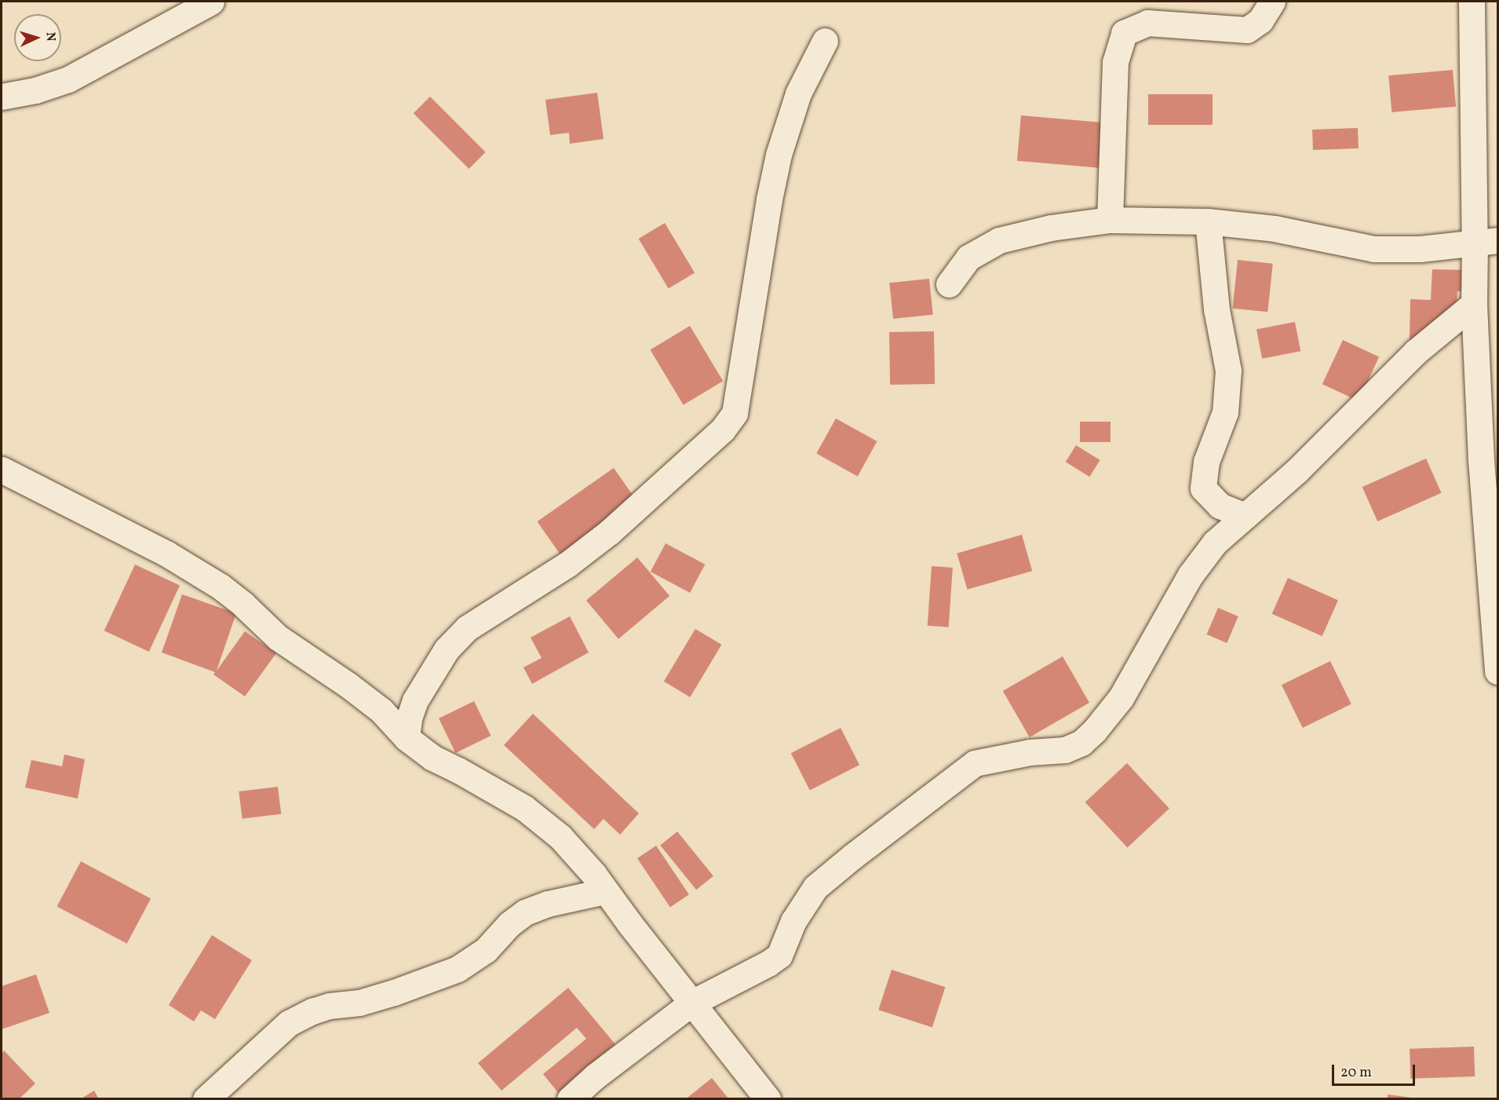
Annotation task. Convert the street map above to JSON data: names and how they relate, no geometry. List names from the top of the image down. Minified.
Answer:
{"scale_bar":"20 m","north":"right"}
